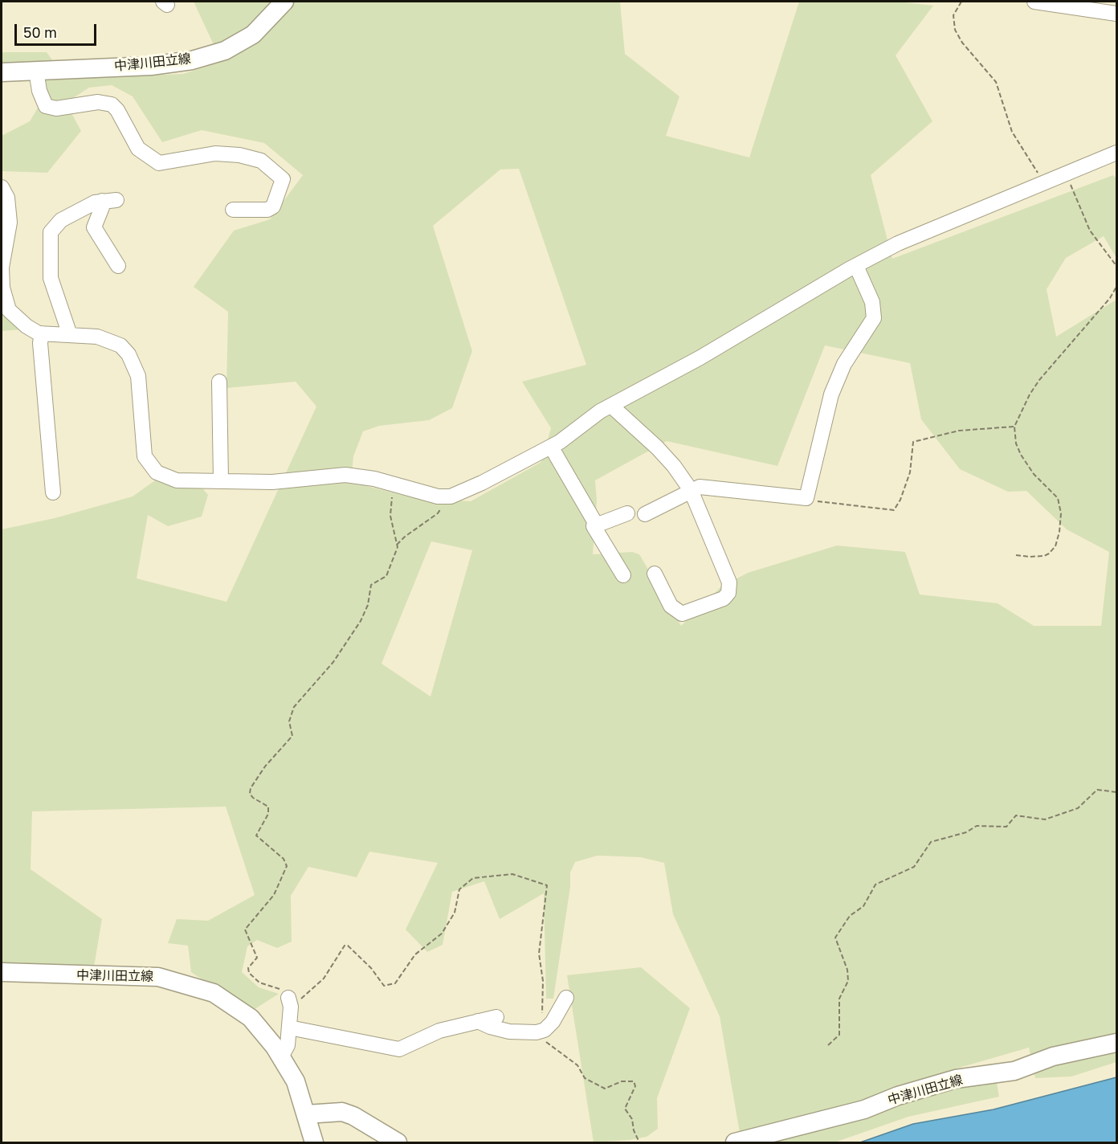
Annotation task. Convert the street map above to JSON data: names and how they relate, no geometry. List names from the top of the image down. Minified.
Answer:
{"streets":{"main road":["中津川田立線"]},"scale_bar":"50 m"}
